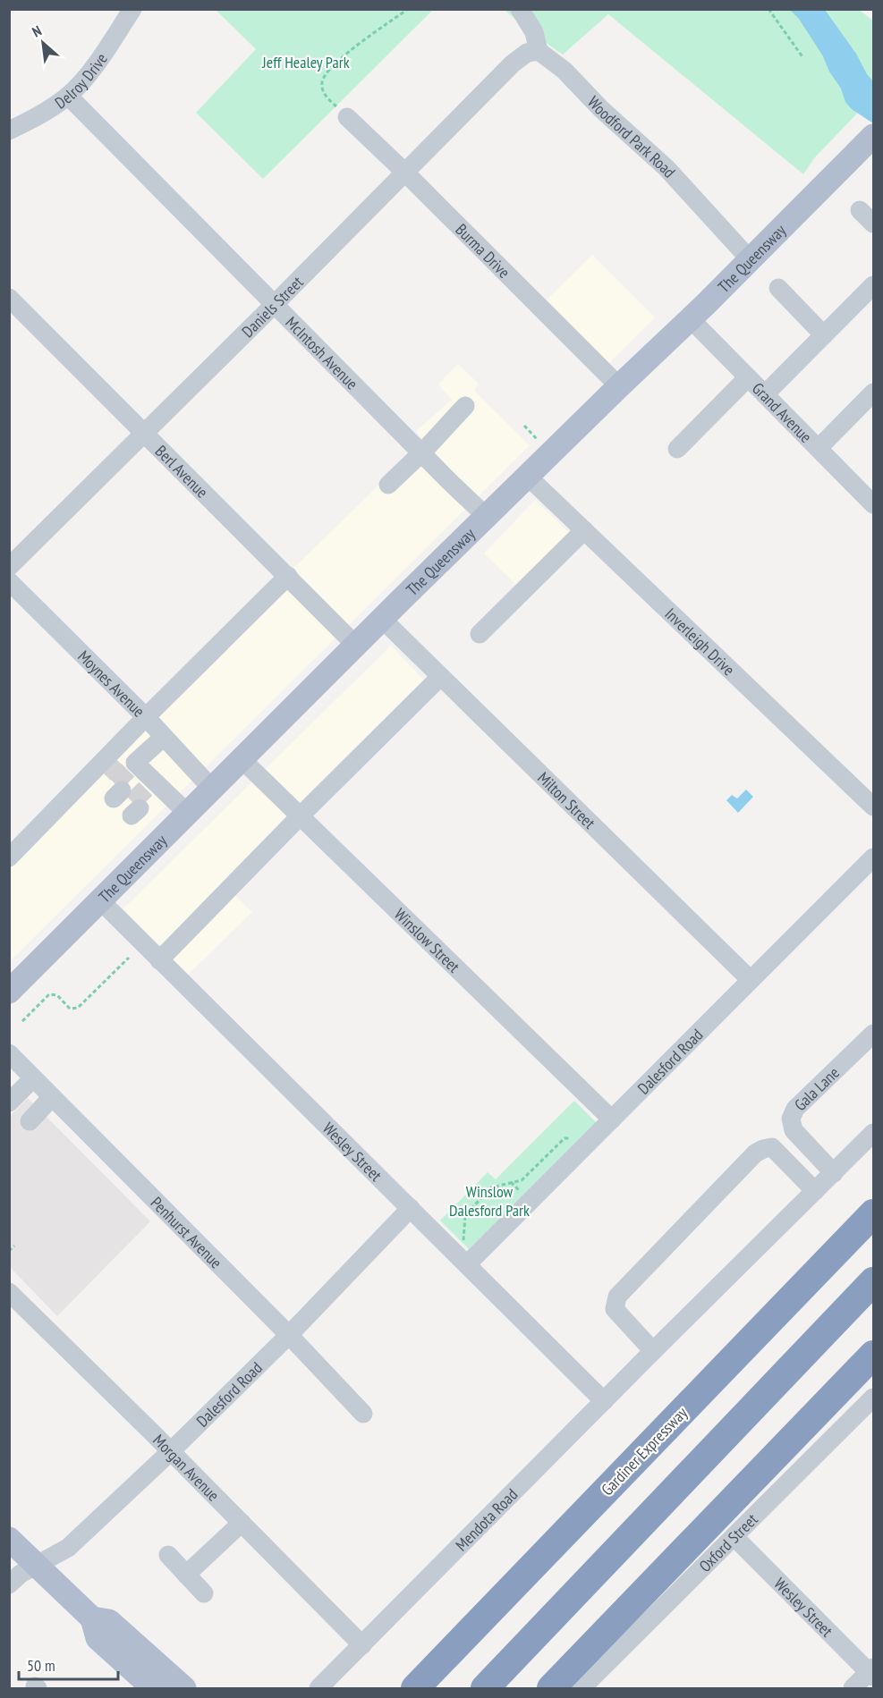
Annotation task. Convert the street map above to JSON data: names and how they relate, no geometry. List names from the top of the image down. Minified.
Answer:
{"streets":{"highway":["Gardiner Expressway"],"main road":["The Queensway"],"street":["Delroy Drive","Woodford Park Road","Burma Drive","Daniels Street","McIntosh Avenue","Grand Avenue","Berl Avenue","Inverleigh Drive","Moynes Avenue","Milton Street","Winslow Street","Dalesford Road","Gala Lane","Wesley Street","Penhurst Avenue","Morgan Avenue","Mendota Road","Oxford Street"]},"crossings":[["Delroy Drive","McIntosh Avenue"],["Woodford Park Road","The Queensway"],["Woodford Park Road","Daniels Street"],["Burma Drive","The Queensway"],["Burma Drive","Daniels Street"],["The Queensway","McIntosh Avenue"],["The Queensway","Grand Avenue"],["The Queensway","Berl Avenue"],["The Queensway","Inverleigh Drive"],["The Queensway","Moynes Avenue"],["The Queensway","Milton Street"],["The Queensway","Winslow Street"],["The Queensway","Wesley Street"],["Daniels Street","McIntosh Avenue"],["Daniels Street","Berl Avenue"],["Milton Street","Dalesford Road"],["Winslow Street","Dalesford Road"],["Dalesford Road","Wesley Street"],["Dalesford Road","Penhurst Avenue"],["Dalesford Road","Morgan Avenue"],["Gala Lane","Mendota Road"],["Wesley Street","Mendota Road"],["Wesley Street","Oxford Street"],["Morgan Avenue","Mendota Road"]],"parks":["Jeff Healey Park","Winslow Dalesford Park"],"scale_bar":"50 m","north":"top left"}
